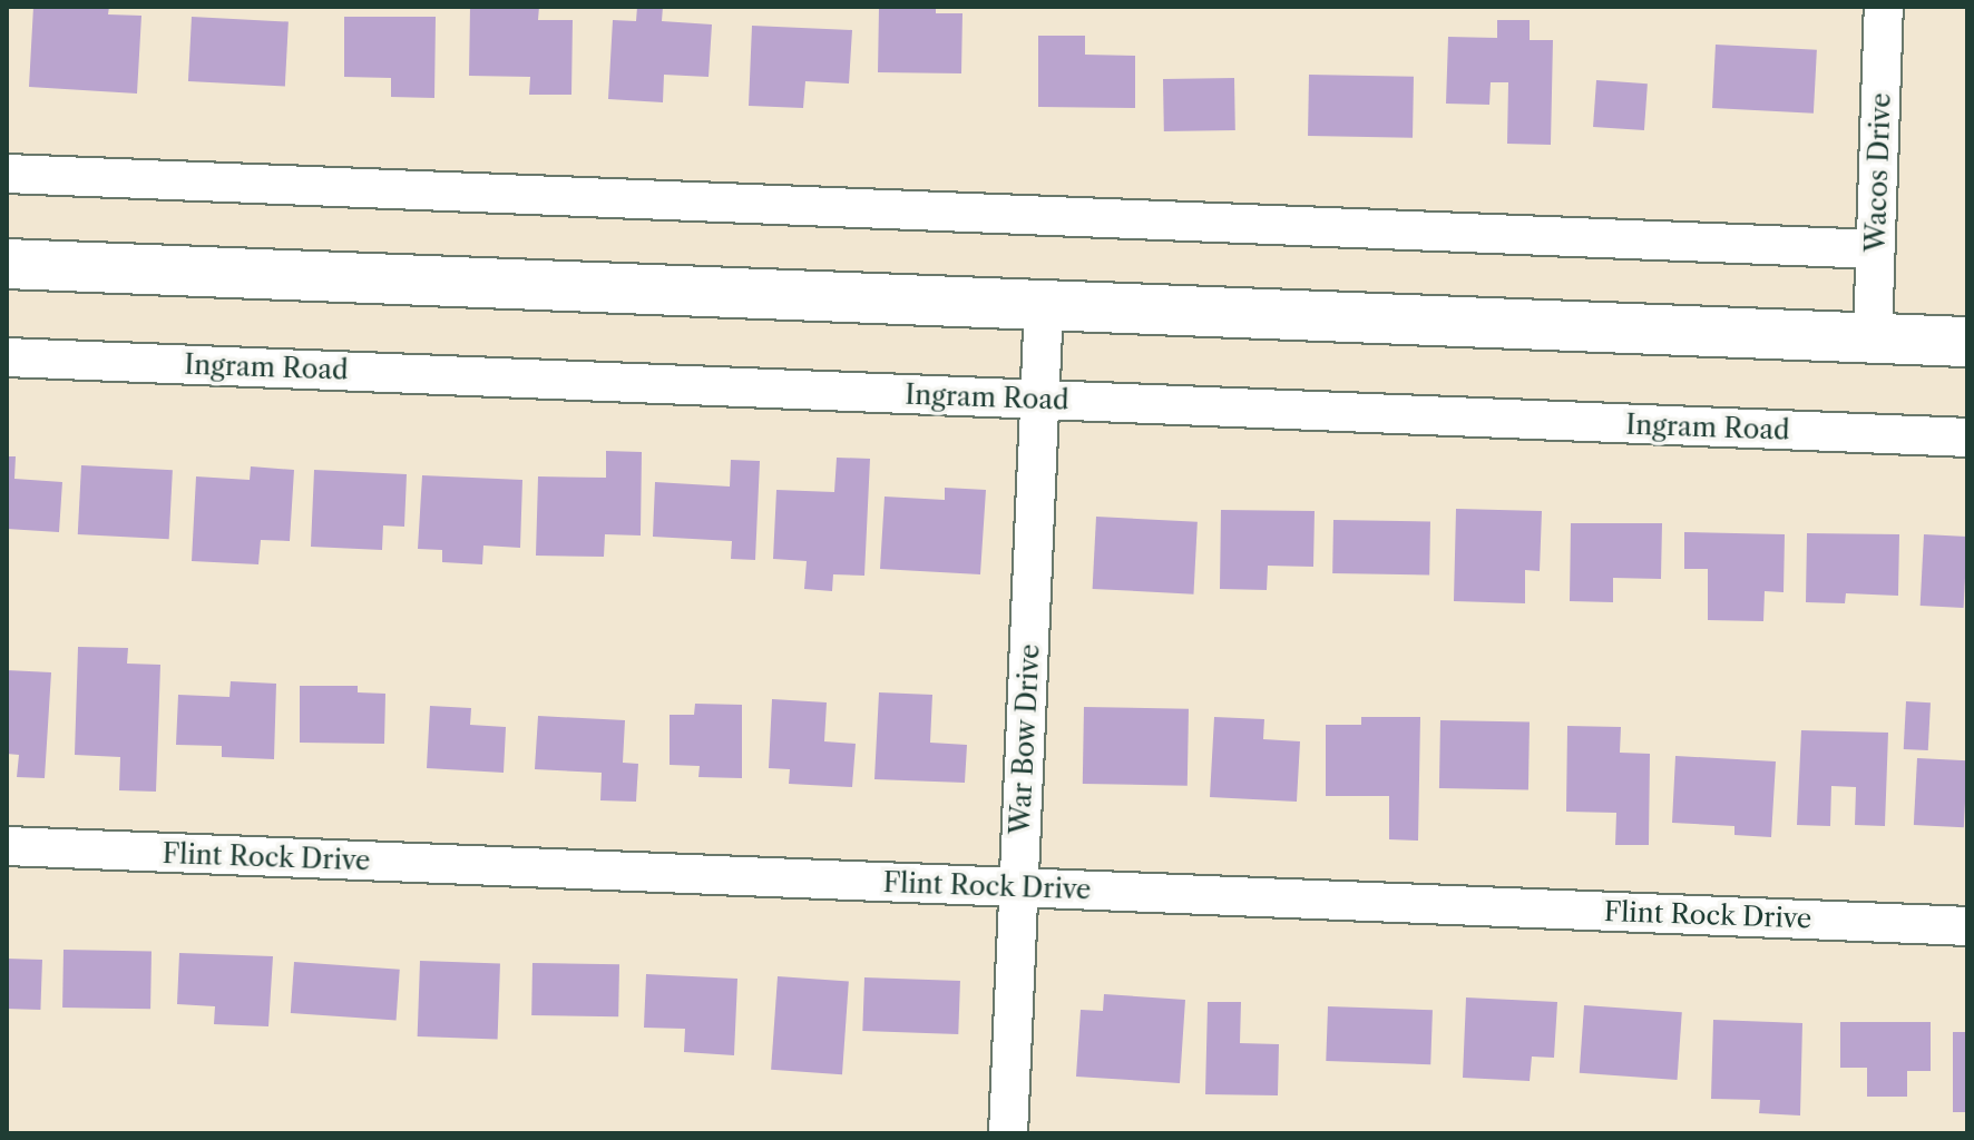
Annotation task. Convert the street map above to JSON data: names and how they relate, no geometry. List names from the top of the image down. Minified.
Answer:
{"streets":{"street":["Wacos Drive","Ingram Road","War Bow Drive","Flint Rock Drive"]},"crossings":[["Ingram Road","War Bow Drive"],["War Bow Drive","Flint Rock Drive"]]}
